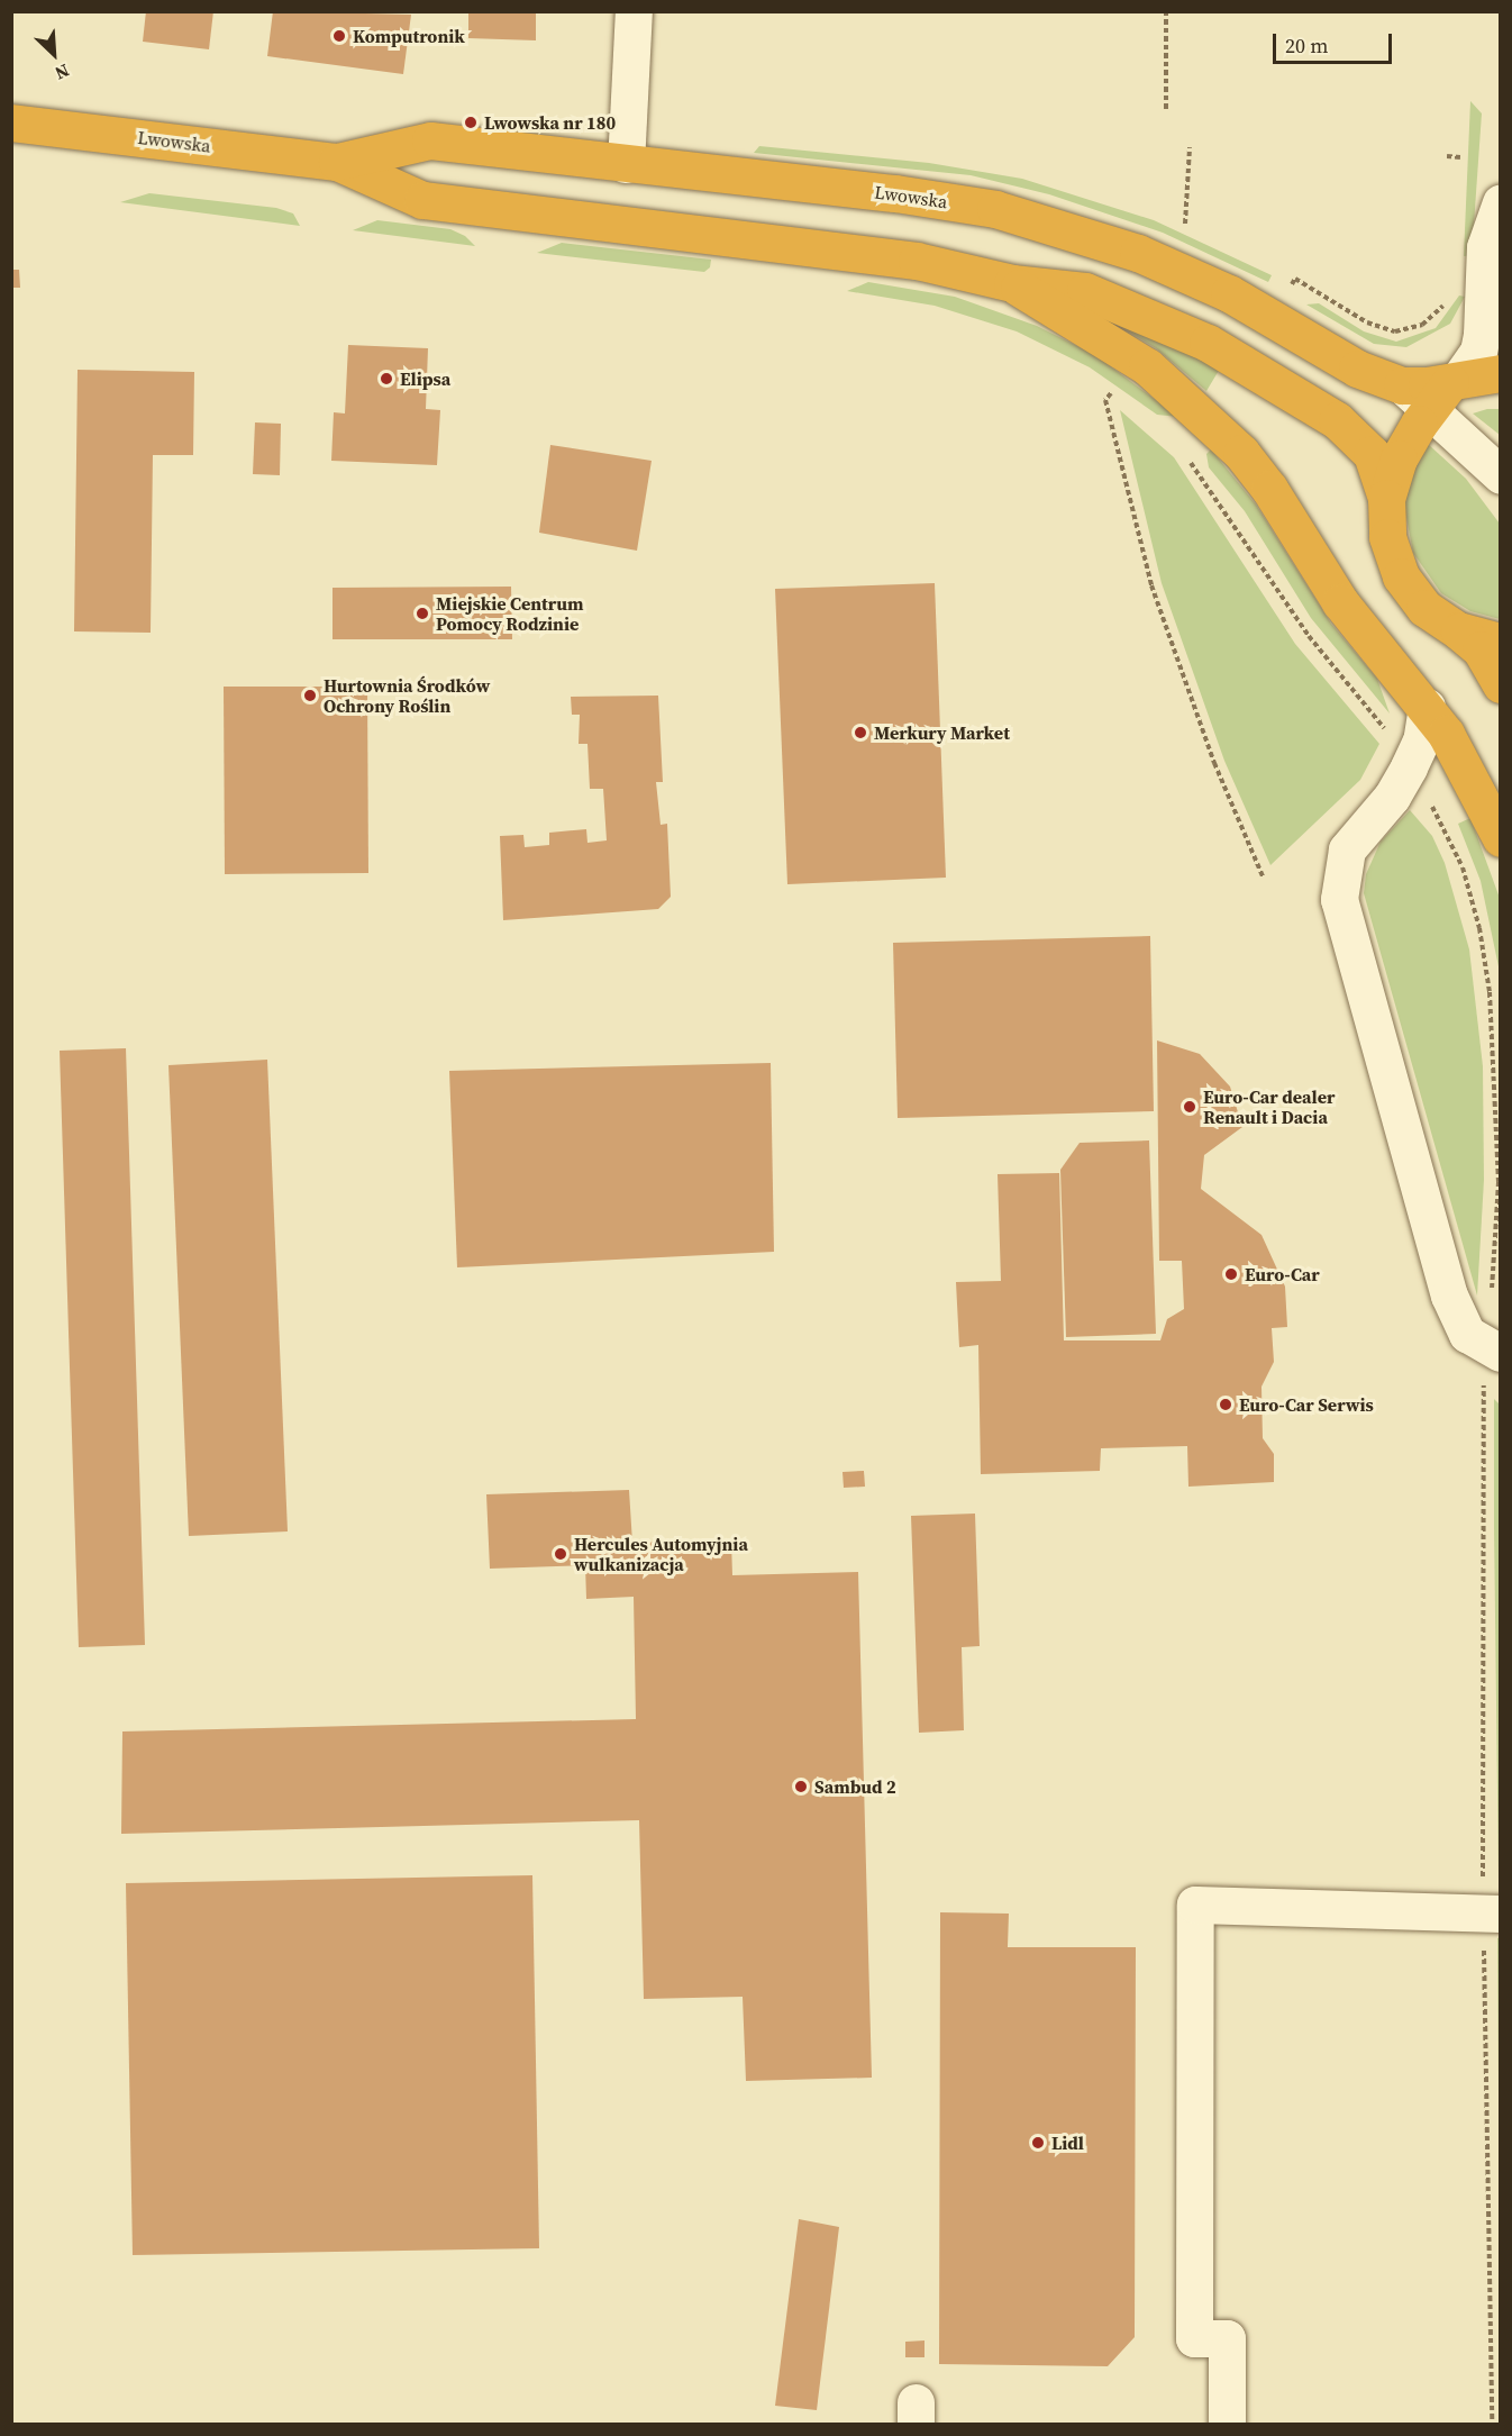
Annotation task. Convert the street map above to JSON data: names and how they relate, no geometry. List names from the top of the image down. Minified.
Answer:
{"streets":{"highway":["Lwowska"]},"places":["Komputronik","Lwowska nr 180","Elipsa","Miejskie Centrum Pomocy Rodzinie","Hurtownia Środków Ochrony Roślin","Merkury Market","Euro-Car dealer Renault i Dacia","Euro-Car","Euro-Car Serwis","Hercules Automyjnia wulkanizacja","Sambud 2","Lidl"],"scale_bar":"20 m","north":"bottom right"}
